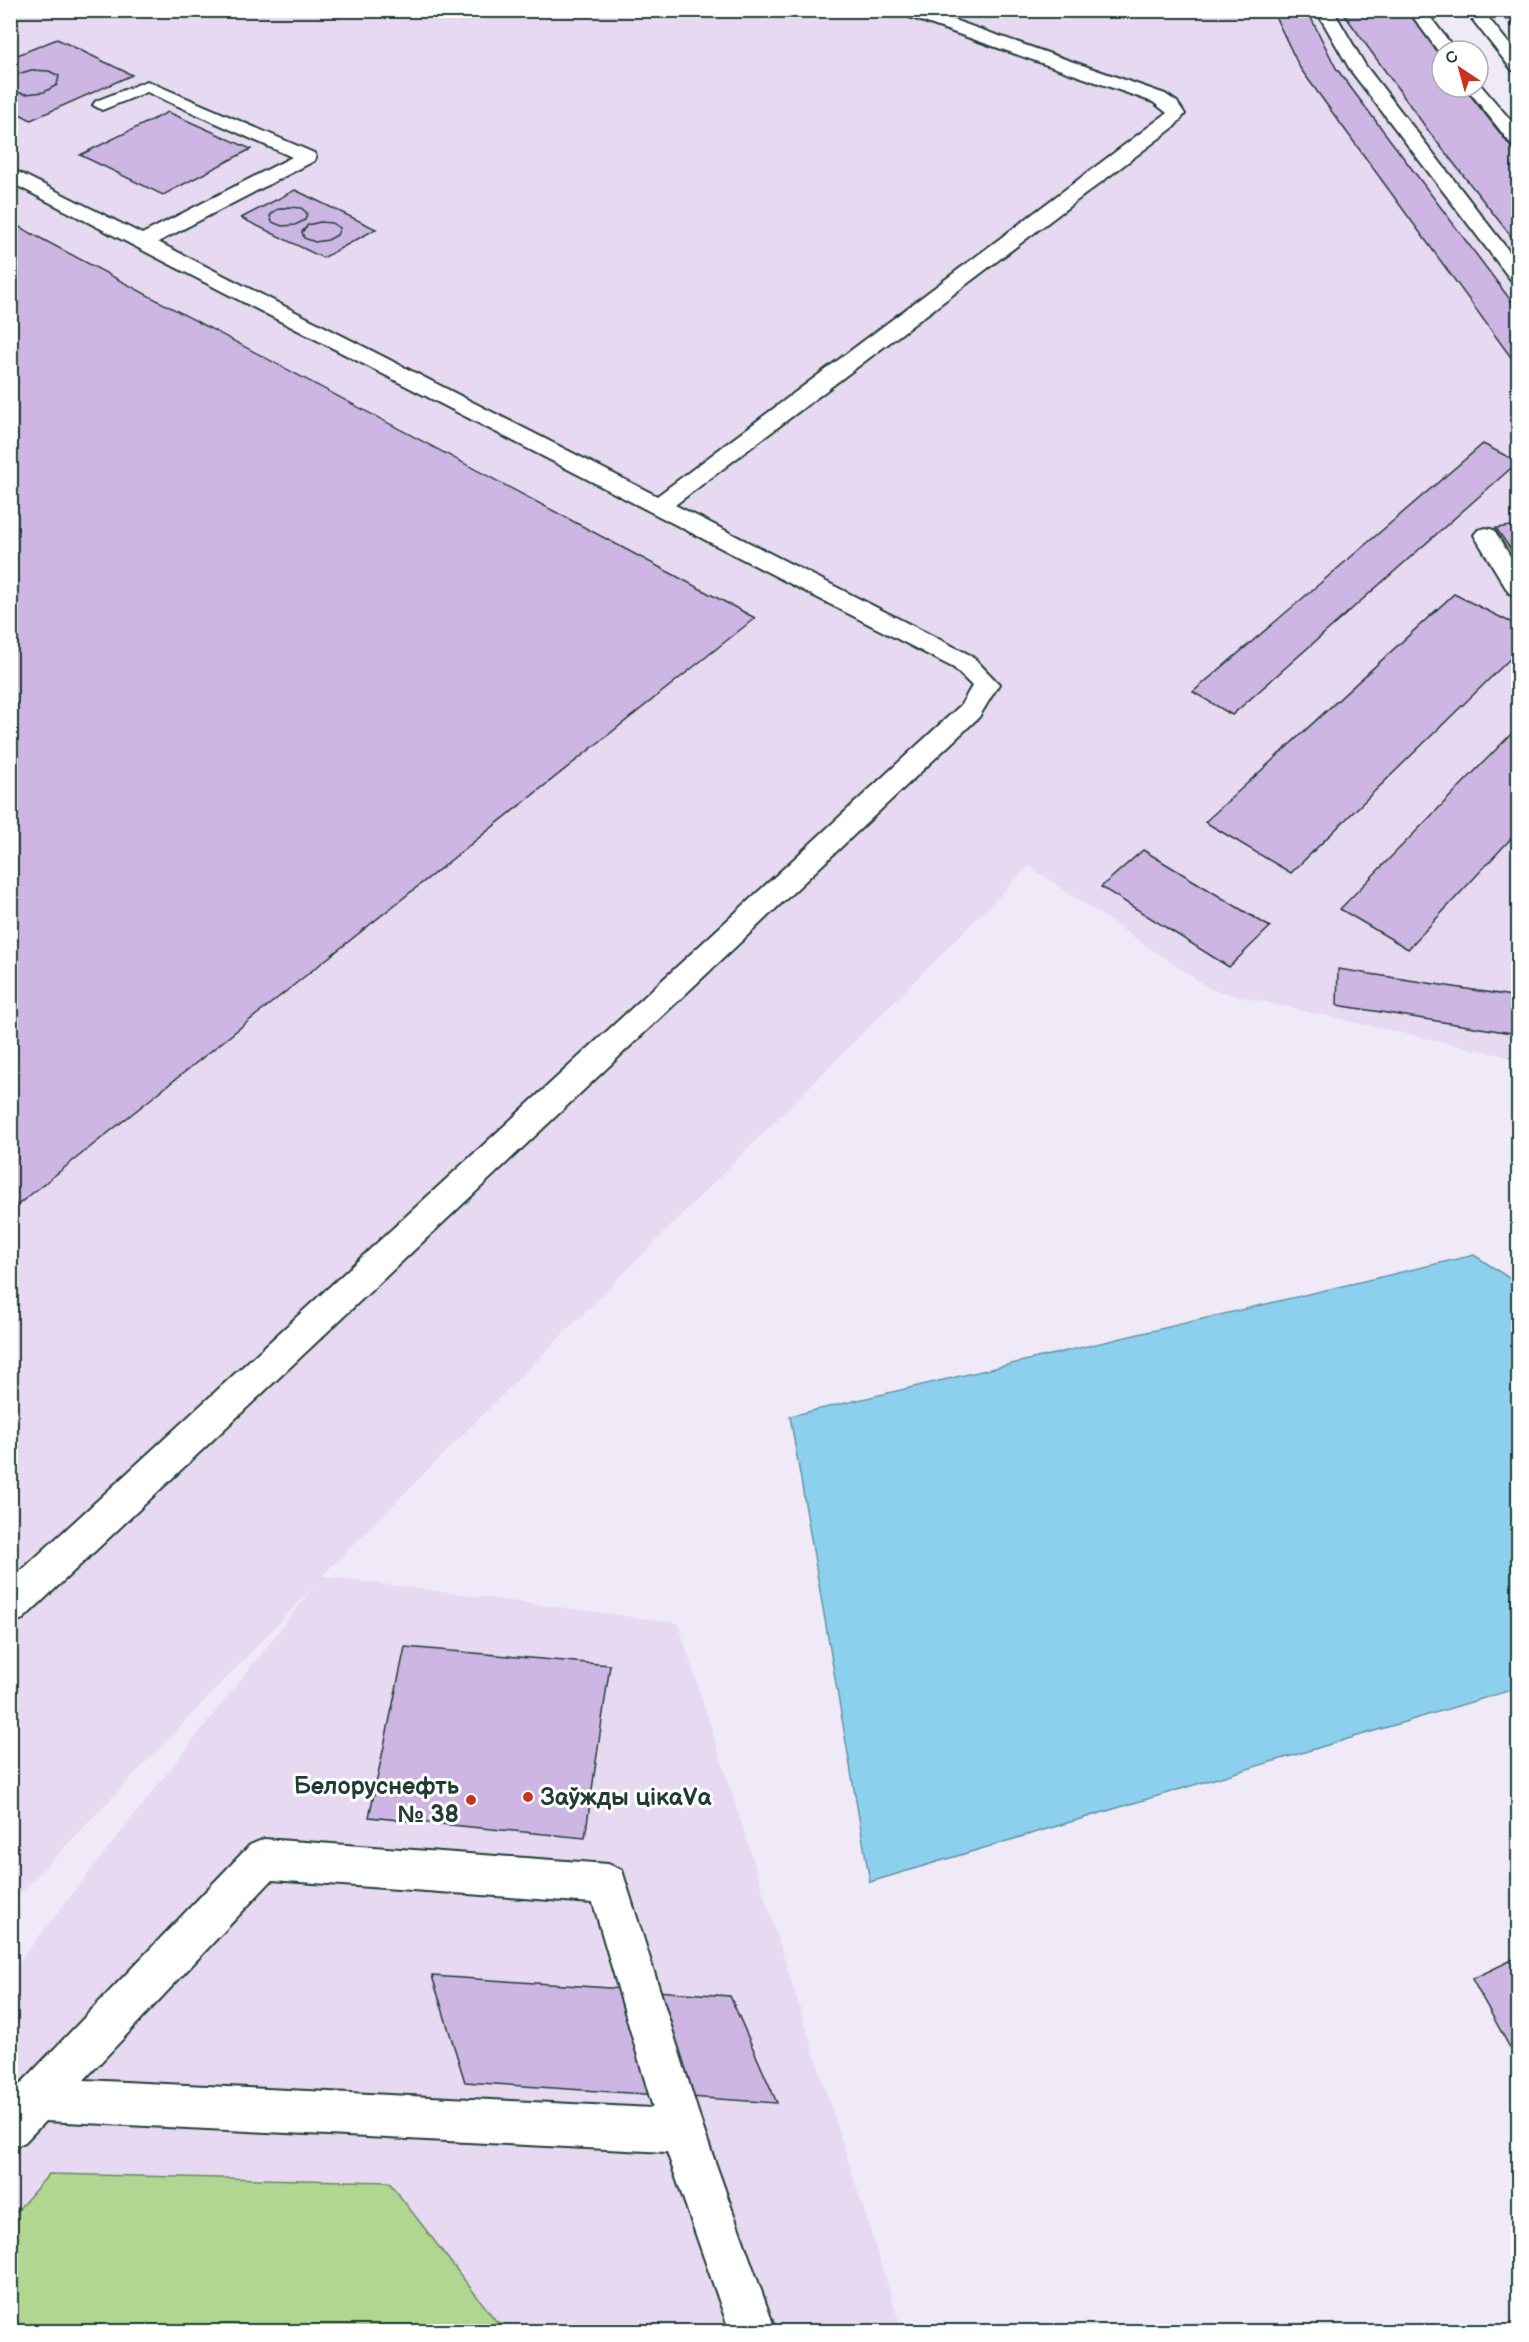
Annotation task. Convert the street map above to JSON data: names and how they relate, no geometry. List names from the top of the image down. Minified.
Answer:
{"places":["Заўжды цікаVа","Белоруснефть № 38"],"north":"top left"}
